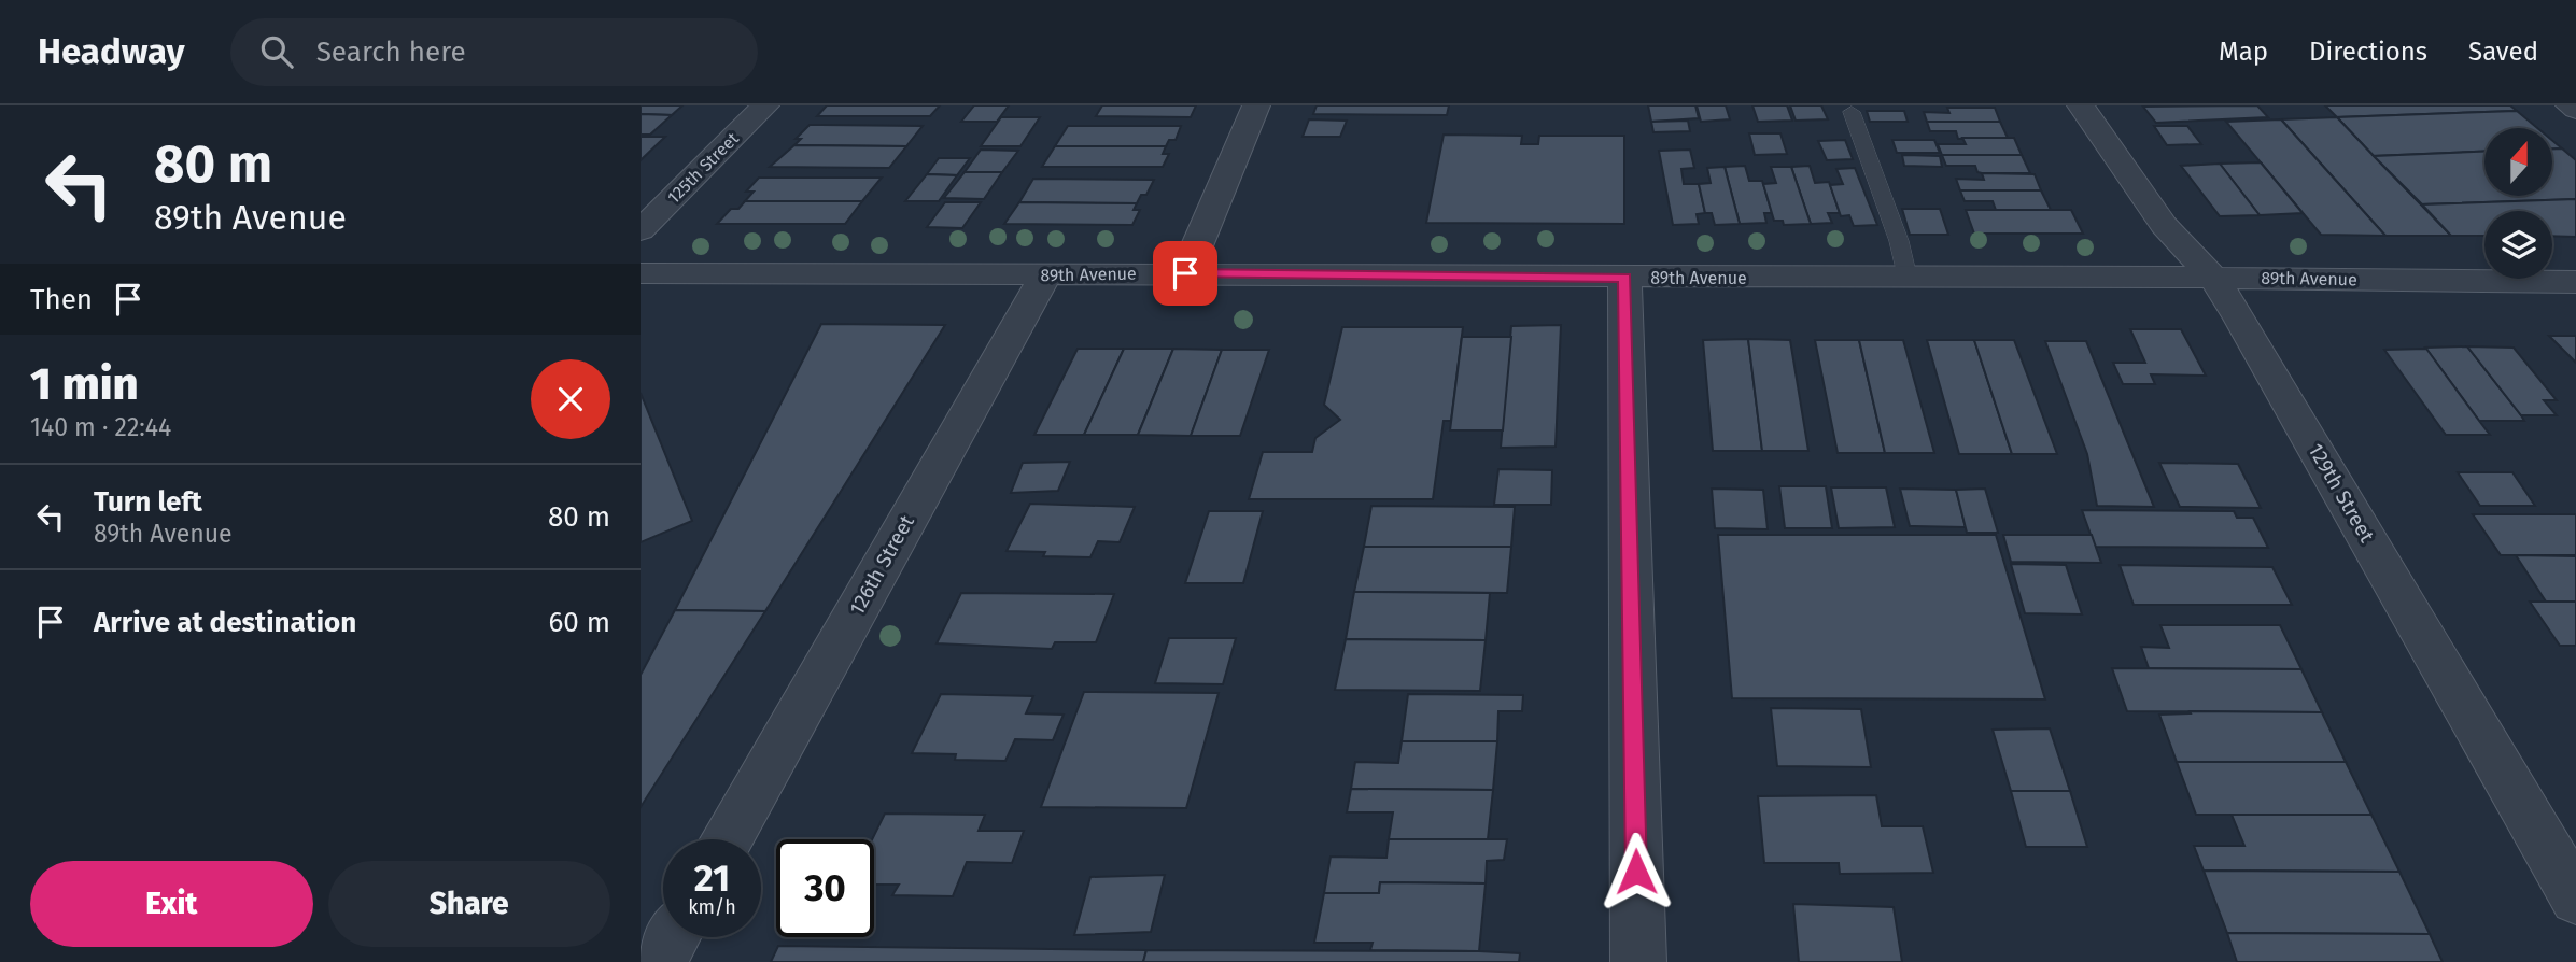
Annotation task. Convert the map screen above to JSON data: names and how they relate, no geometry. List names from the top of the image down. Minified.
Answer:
{"streets":{"street":["125th Street","89th Avenue","129th Street","126th Street"]},"crossings":[["89th Avenue","129th Street"],["89th Avenue","126th Street"]],"north":"top","page":{"header":"Headway","search":"Search here","nav":["Map","Directions","Saved"],"turn":["80 m","89th Avenue"],"then":"Then","heading":["1 min","140 m · 22:44"],"list":[{"name":"Turn left","note":"89th Avenue","value":"80 m"},{"name":"Arrive at destination","value":"60 m"}],"speed":"21 km/h","limit":"30","buttons":["Exit","Share"]}}
